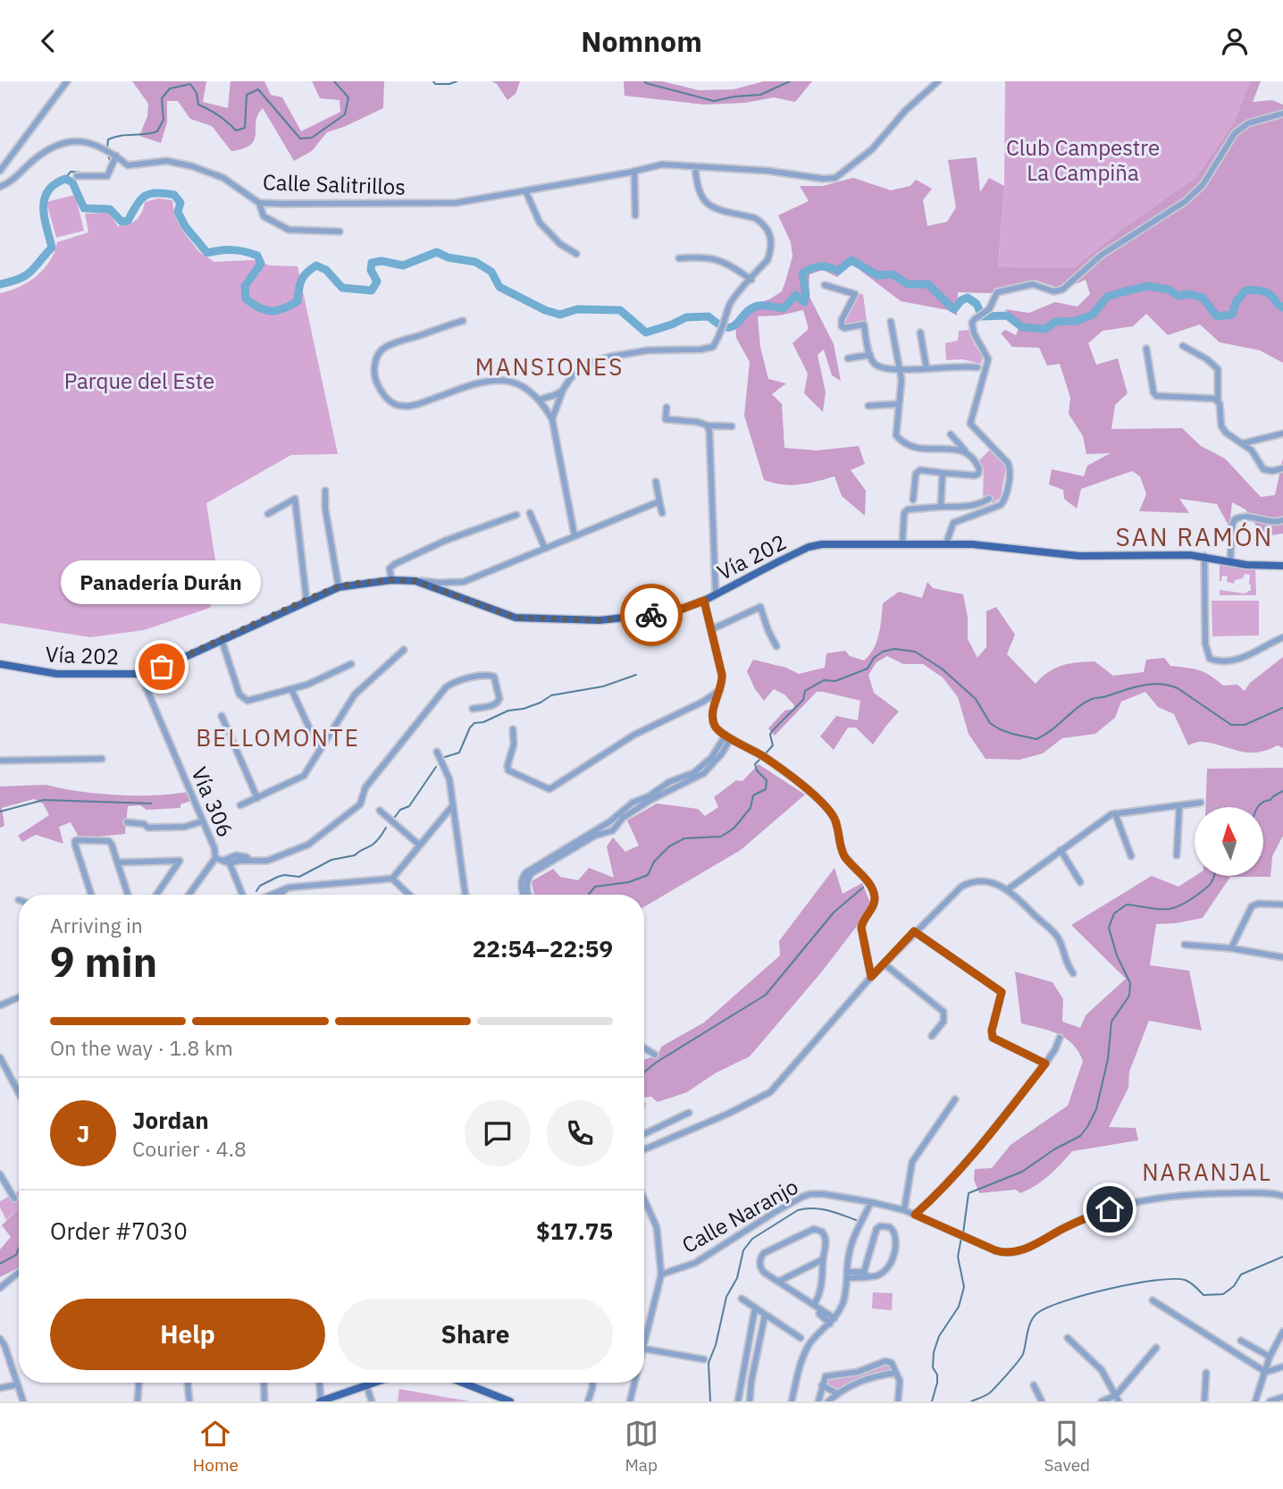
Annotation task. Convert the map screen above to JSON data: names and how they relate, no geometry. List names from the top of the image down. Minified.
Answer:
{"streets":{"main road":["Vía 202"],"street":["Calle Salitrillos","Vía 306","Calle Naranjo"]},"crossings":[["Vía 202","Vía 306"]],"districts":["MANSIONES","SAN RAMÓN","BELLOMONTE","NARANJAL"],"parks":["Club Campestre La Campiña","Parque del Este"],"places":["Panadería Durán"],"north":"top","page":{"header":"Nomnom","bubble":"Panadería Durán","heading":["9 min","Arriving in","22:54–22:59"],"panel":["Jordan","Courier · 4.8","Order #7030","$17.75"],"bar":"On the way · 1.8 km","round":"J","buttons":["Help","Share"],"tabs":["Home","Map","Saved"]}}
